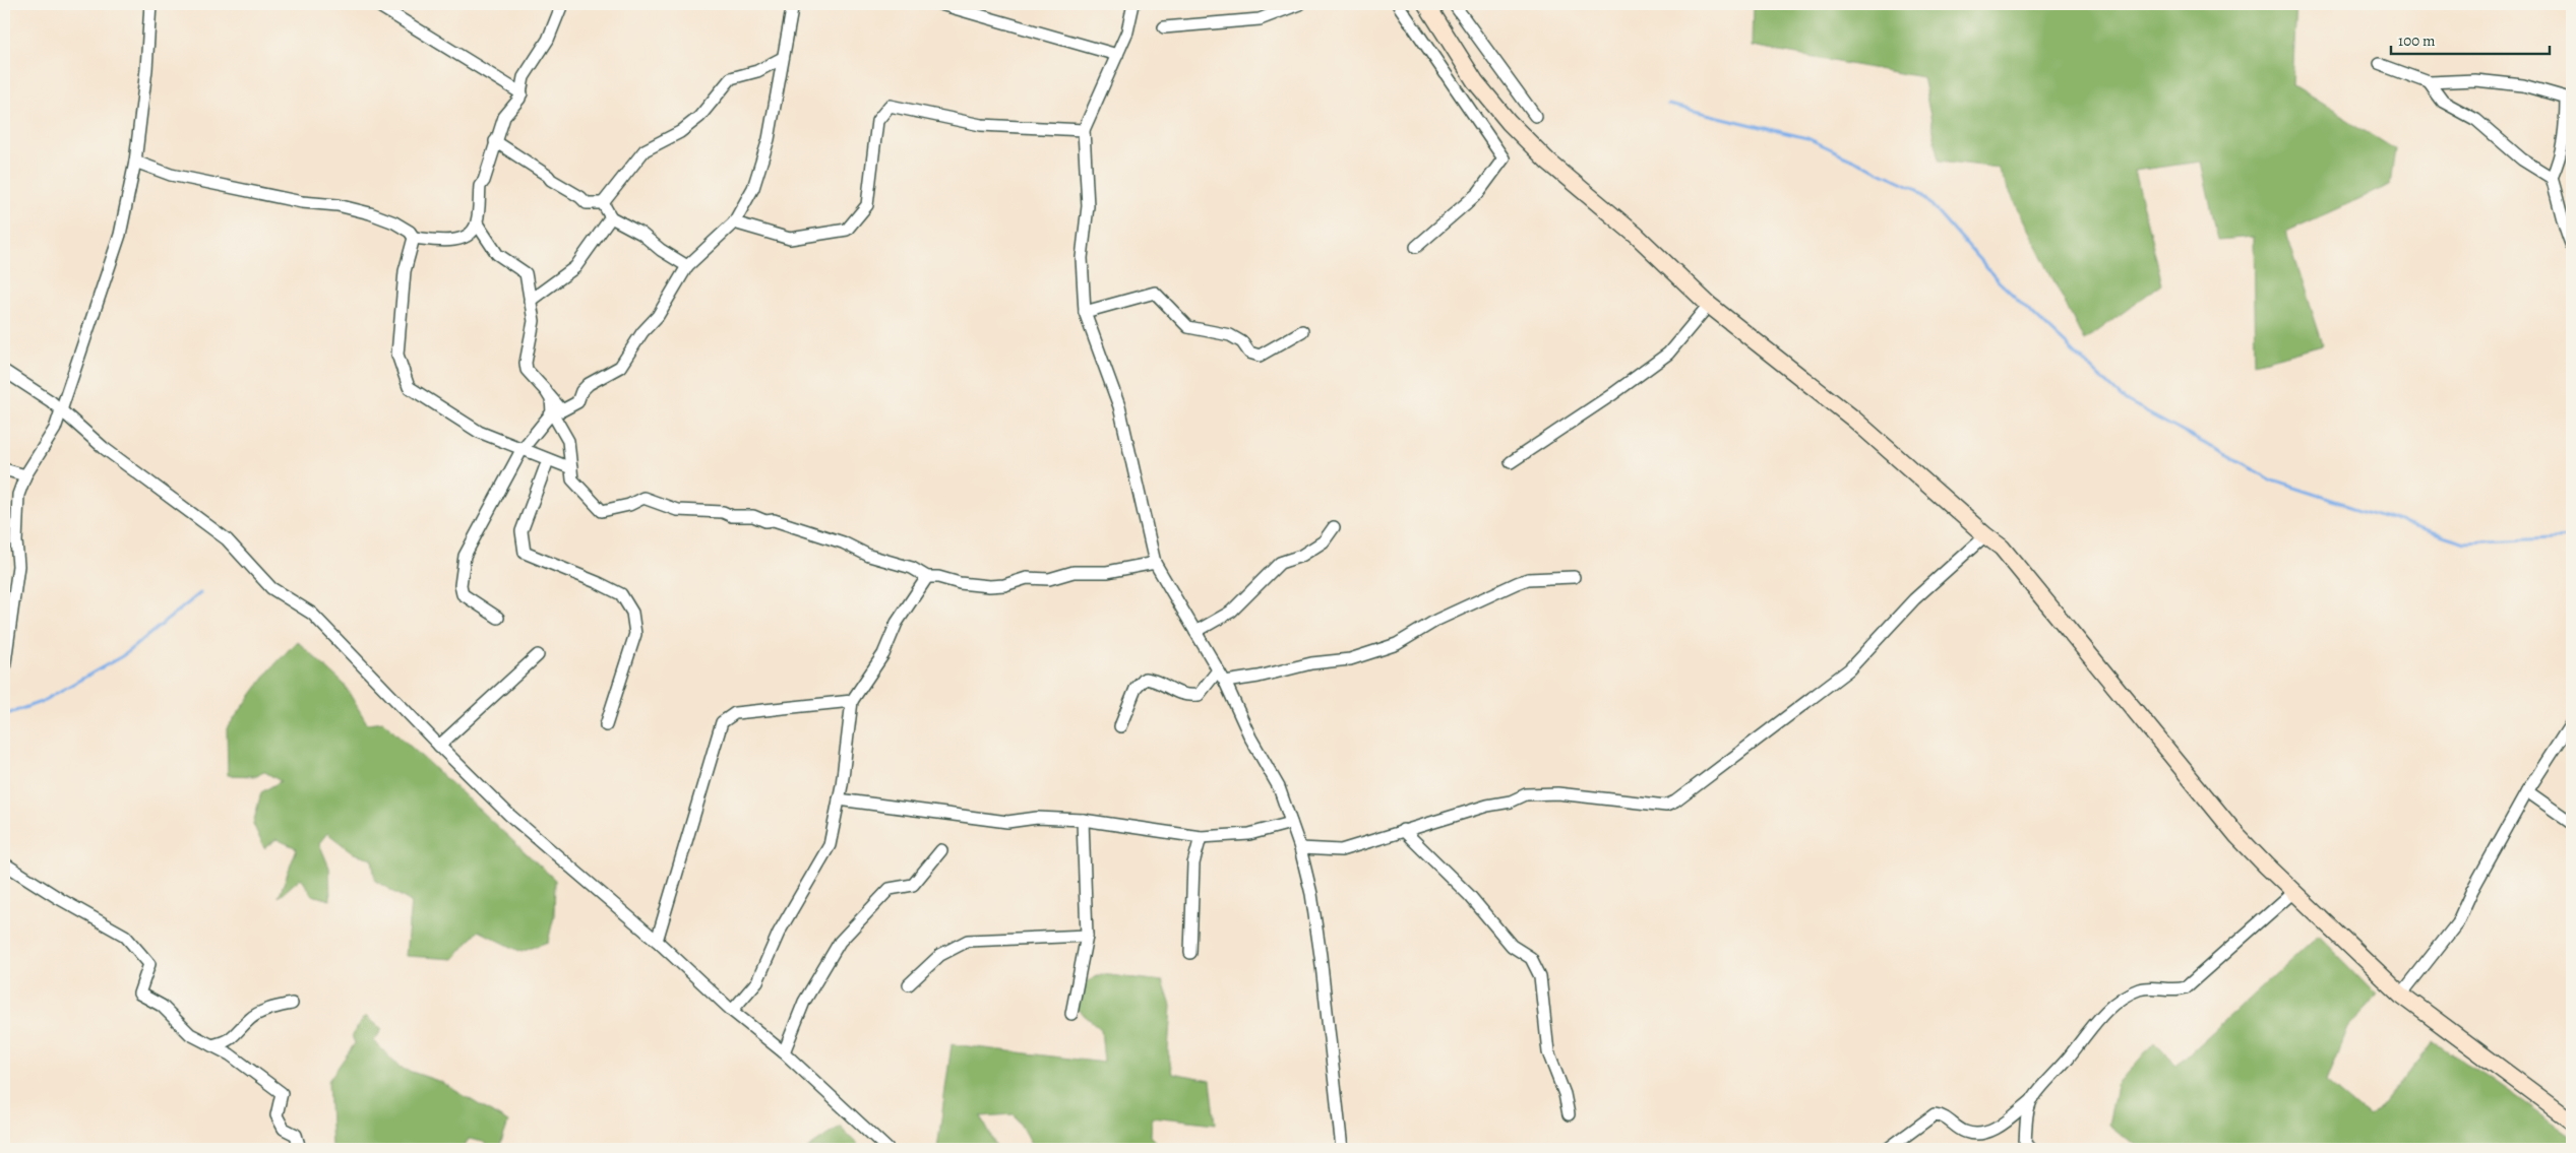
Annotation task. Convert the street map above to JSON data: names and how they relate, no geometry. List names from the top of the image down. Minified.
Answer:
{"scale_bar":"100 m"}
